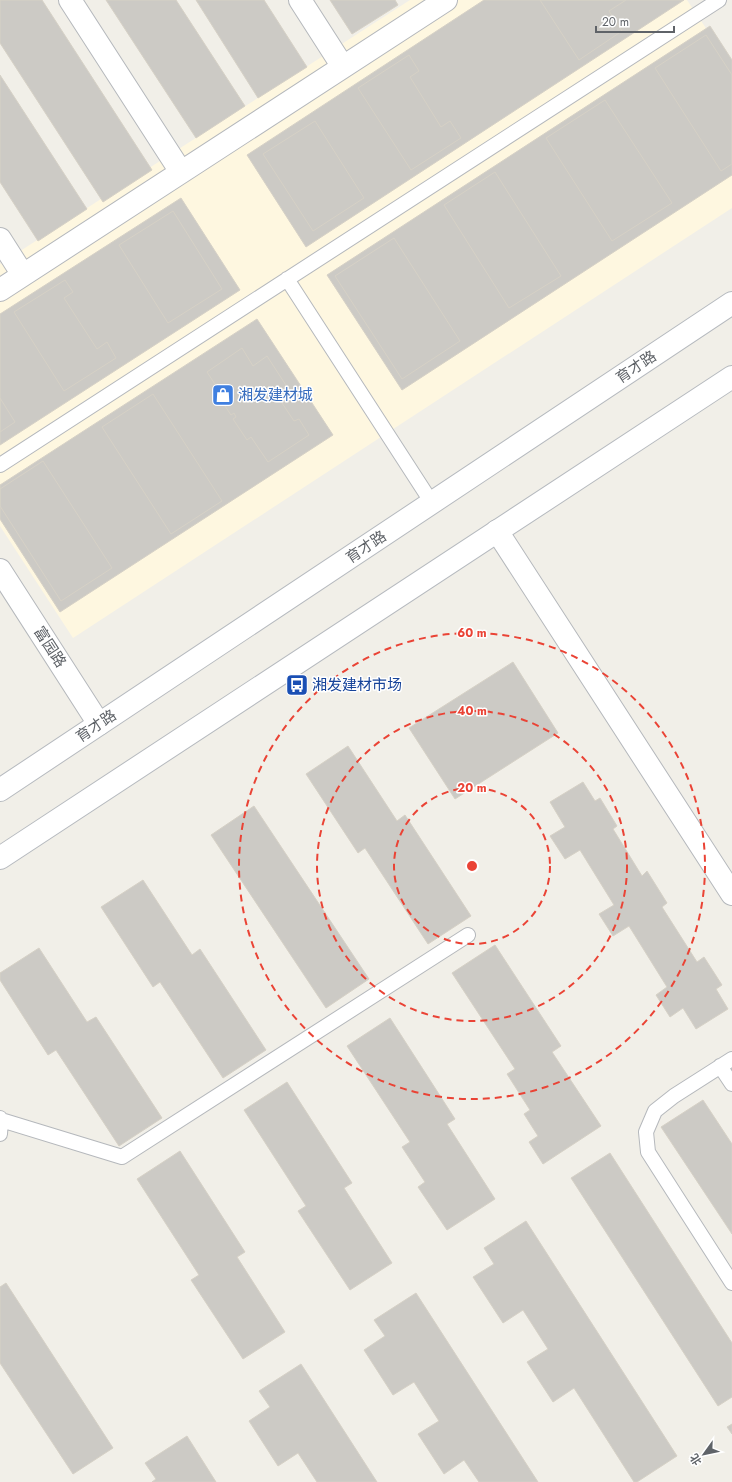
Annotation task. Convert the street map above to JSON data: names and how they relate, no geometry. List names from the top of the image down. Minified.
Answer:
{"streets":{"main road":["育才路","富园路"]},"crossings":[["育才路","富园路"]],"places":{"shop":["湘发建材城"],"bus stop":["湘发建材市场"]},"scale_bar":"20 m","north":"bottom left","rings":["60 m","40 m","20 m"]}
